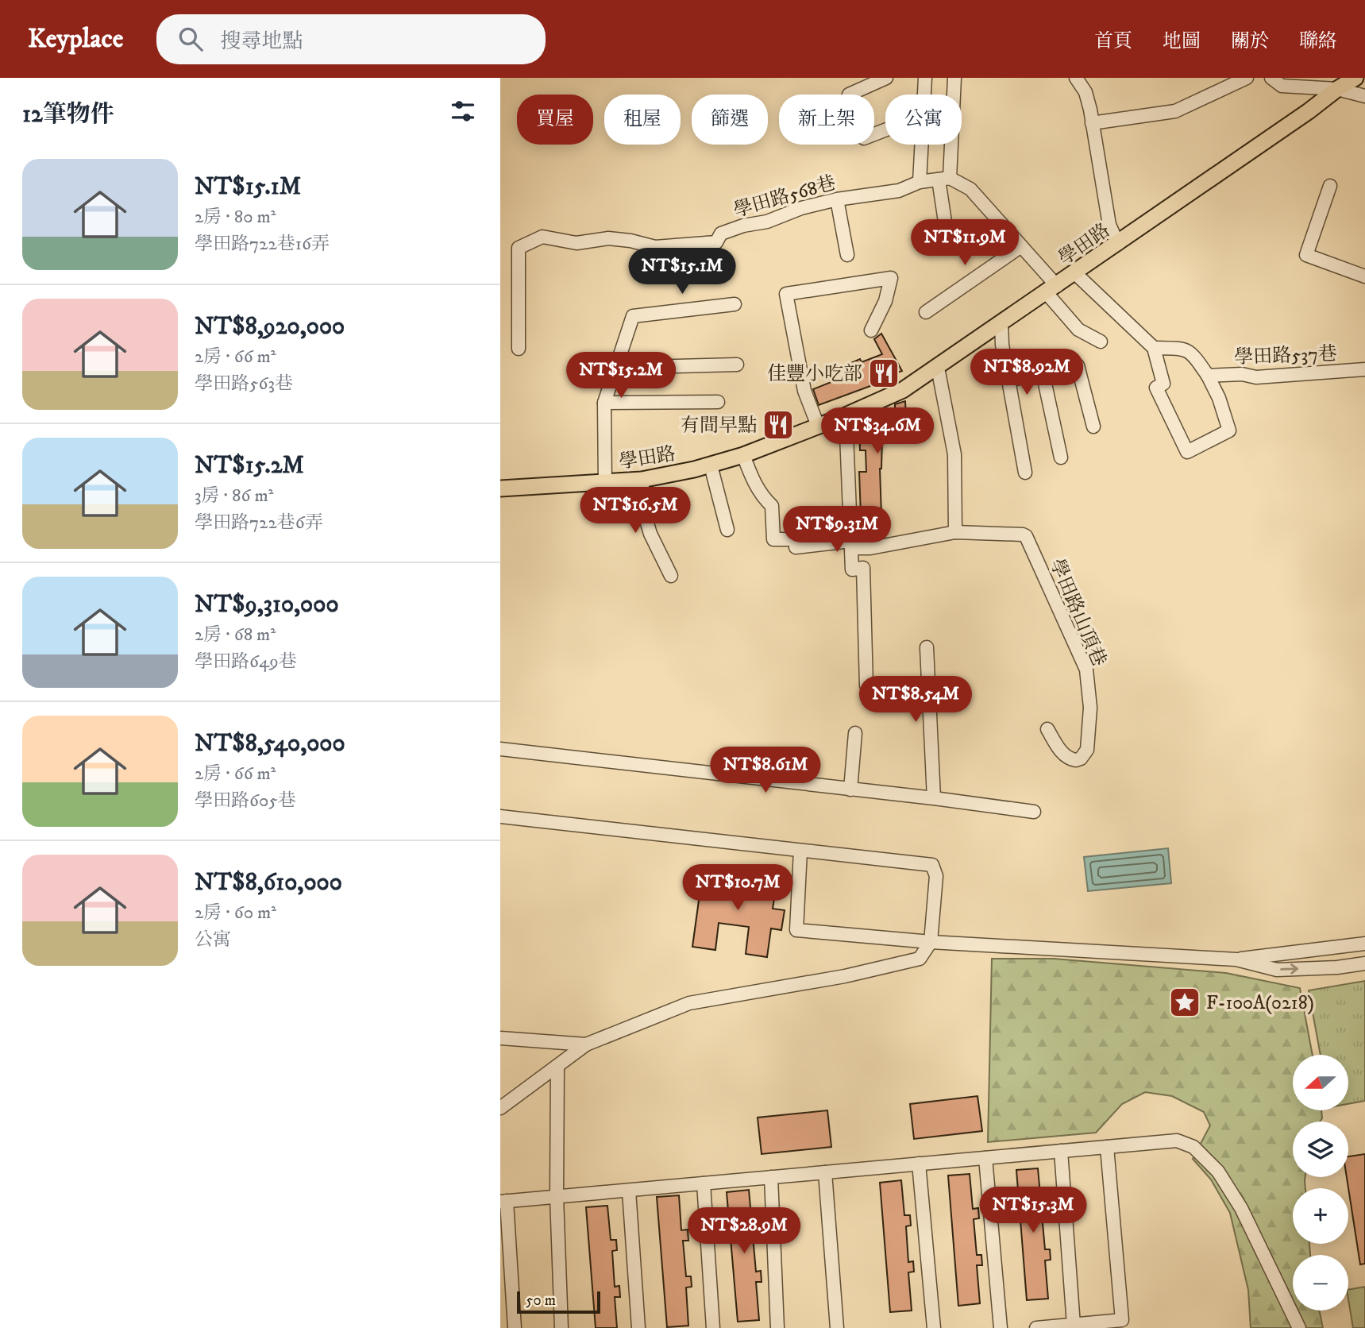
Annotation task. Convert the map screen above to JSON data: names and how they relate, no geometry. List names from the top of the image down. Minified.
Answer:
{"streets":{"main road":["學田路"],"street":["學田路568巷","學田路537巷","學田路山頂巷"]},"crossings":[["學田路","學田路山頂巷"]],"places":{"restaurant":["佳豐小吃部","有間早點"],"place":["F-100A(0218)"]},"scale_bar":"50 m","north":"left","page":{"header":"Keyplace","search":"搜尋地點","nav":["首頁","地圖","關於","聯絡"],"heading":"12筆物件","chip":["買屋","租屋","篩選","新上架","公寓"],"list":[{"name":"NT$15.1M","note":"2房 · 80 m² · 學田路722巷16弄"},{"name":"NT$8,920,000","note":"2房 · 66 m² · 學田路563巷"},{"name":"NT$15.2M","note":"3房 · 86 m² · 學田路722巷6弄"},{"name":"NT$9,310,000","note":"2房 · 68 m² · 學田路649巷"},{"name":"NT$8,540,000","note":"2房 · 66 m² · 學田路605巷"},{"name":"NT$8,610,000","note":"2房 · 60 m² · 公寓"}],"price":["NT$11.9M","NT$15.1M","NT$8.92M","NT$15.2M","NT$34.6M","NT$16.5M","NT$9.31M","NT$8.54M","NT$8.61M","NT$10.7M","NT$15.3M","NT$28.9M"],"map_buttons":["+","−"],"scale":"50 m"}}
